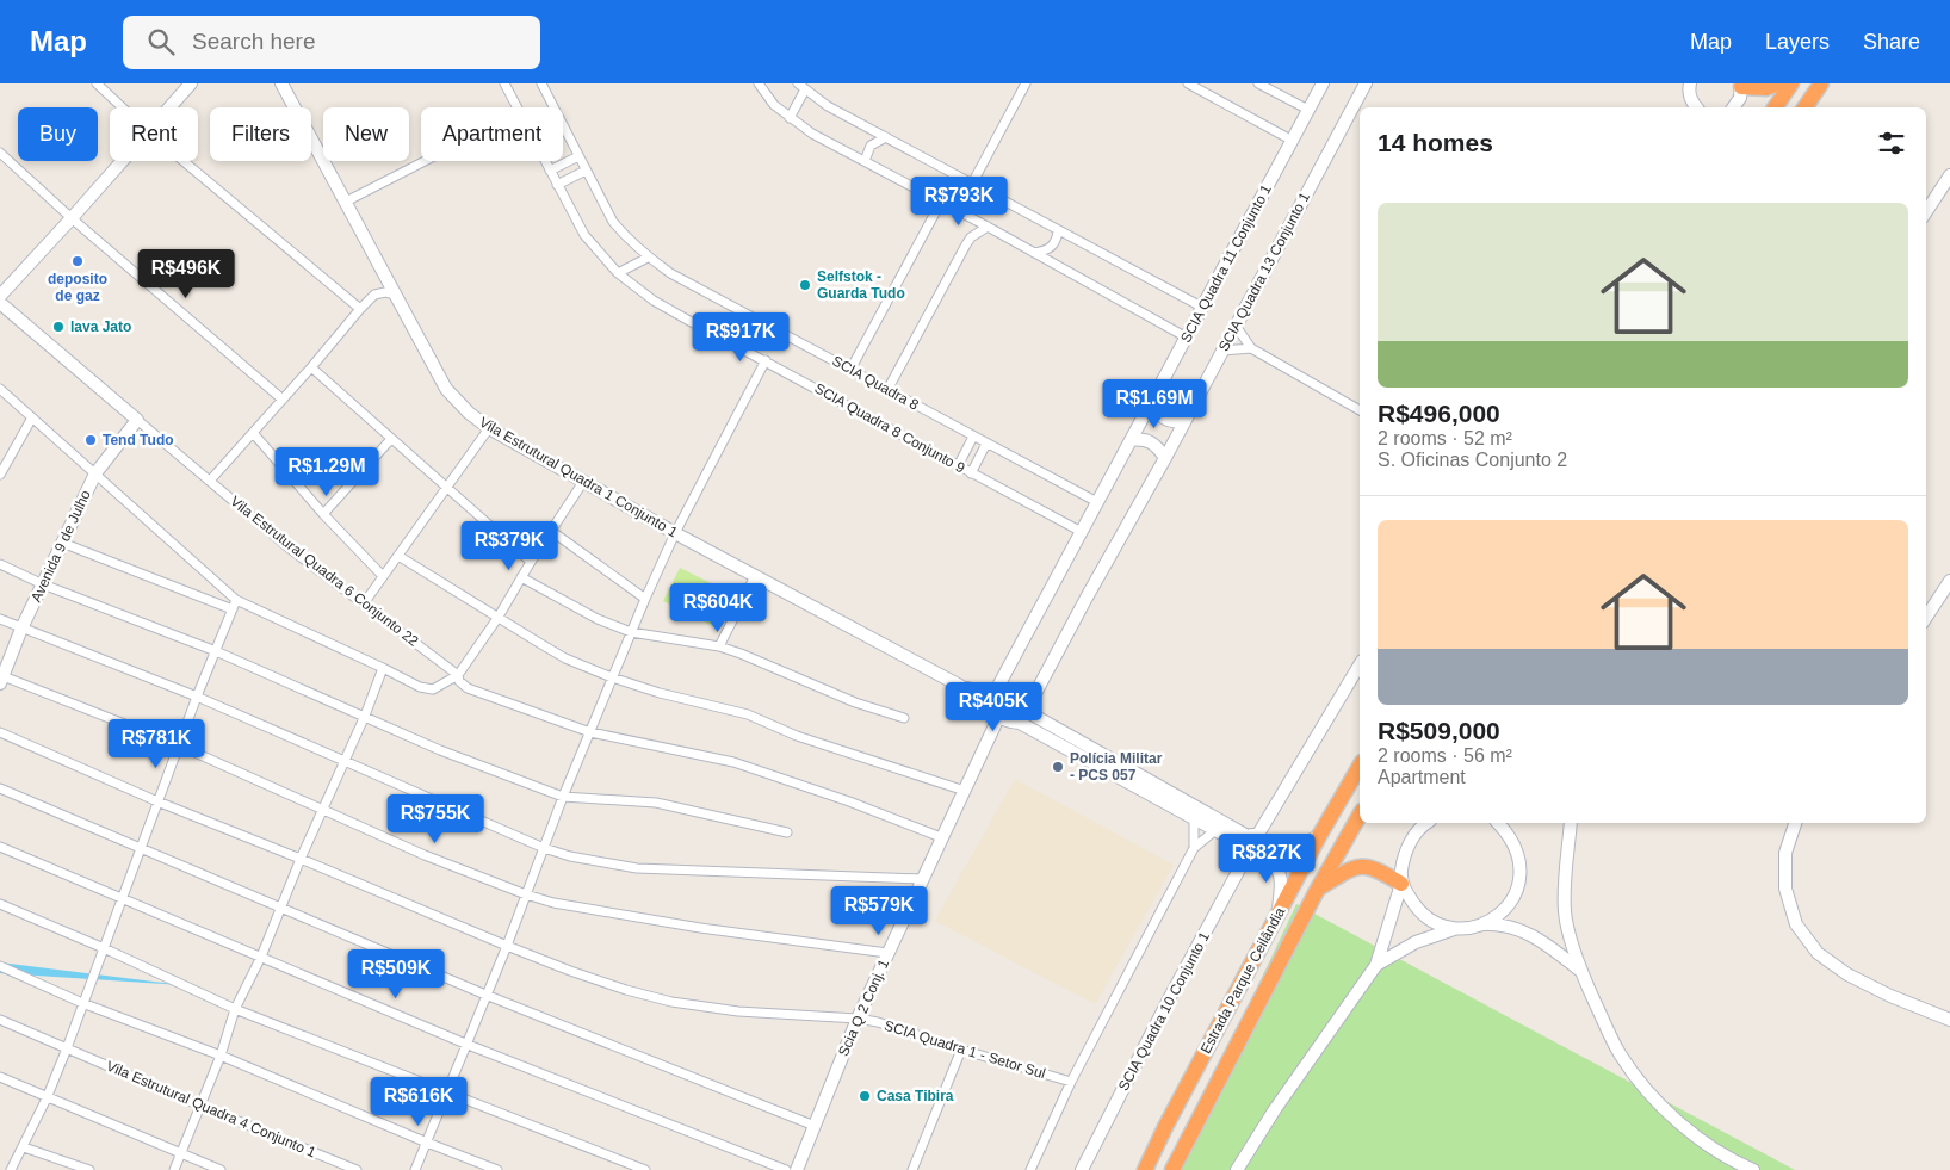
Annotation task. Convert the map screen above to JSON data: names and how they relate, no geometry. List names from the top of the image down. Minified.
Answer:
{"streets":{"highway":["Estrada Parque Ceilândia"],"street":["SCIA Quadra 11 Conjunto 1","SCIA Quadra 13 Conjunto 1","SCIA Quadra 8","SCIA Quadra 8 Conjunto 9","Vila Estrutural Quadra 1 Conjunto 1","Avenida 9 de Julho","Vila Estrutural Quadra 6 Conjunto 22","Scia Q 2 Conj. 1","SCIA Quadra 10 Conjunto 1","SCIA Quadra 1 - Setor Sul","Vila Estrutural Quadra 4 Conjunto 1"]},"crossings":[["SCIA Quadra 11 Conjunto 1","SCIA Quadra 8"],["SCIA Quadra 11 Conjunto 1","SCIA Quadra 8 Conjunto 9"],["SCIA Quadra 11 Conjunto 1","Vila Estrutural Quadra 1 Conjunto 1"],["SCIA Quadra 13 Conjunto 1","Vila Estrutural Quadra 1 Conjunto 1"],["Avenida 9 de Julho","Vila Estrutural Quadra 6 Conjunto 22"],["Vila Estrutural Quadra 6 Conjunto 22","Scia Q 2 Conj. 1"],["Scia Q 2 Conj. 1","SCIA Quadra 1 - Setor Sul"]],"places":["deposito de gaz","Selfstok - Guarda Tudo","lava Jato","Tend Tudo","Polícia Militar - PCS 057","Casa Tibira"],"page":{"header":"Map","search":"Search here","nav":["Map","Layers","Share"],"chip":["Buy","Rent","Filters","New","Apartment"],"heading":"14 homes","price":["R$793K","R$496K","R$917K","R$1.69M","R$1.29M","R$379K","R$604K","R$405K","R$781K","R$755K","R$827K","R$579K","R$509K","R$616K"],"list":[{"name":"R$496,000","note":"2 rooms · 52 m² · S. Oficinas Conjunto 2"},{"name":"R$509,000","note":"2 rooms · 56 m² · Apartment"}]}}
